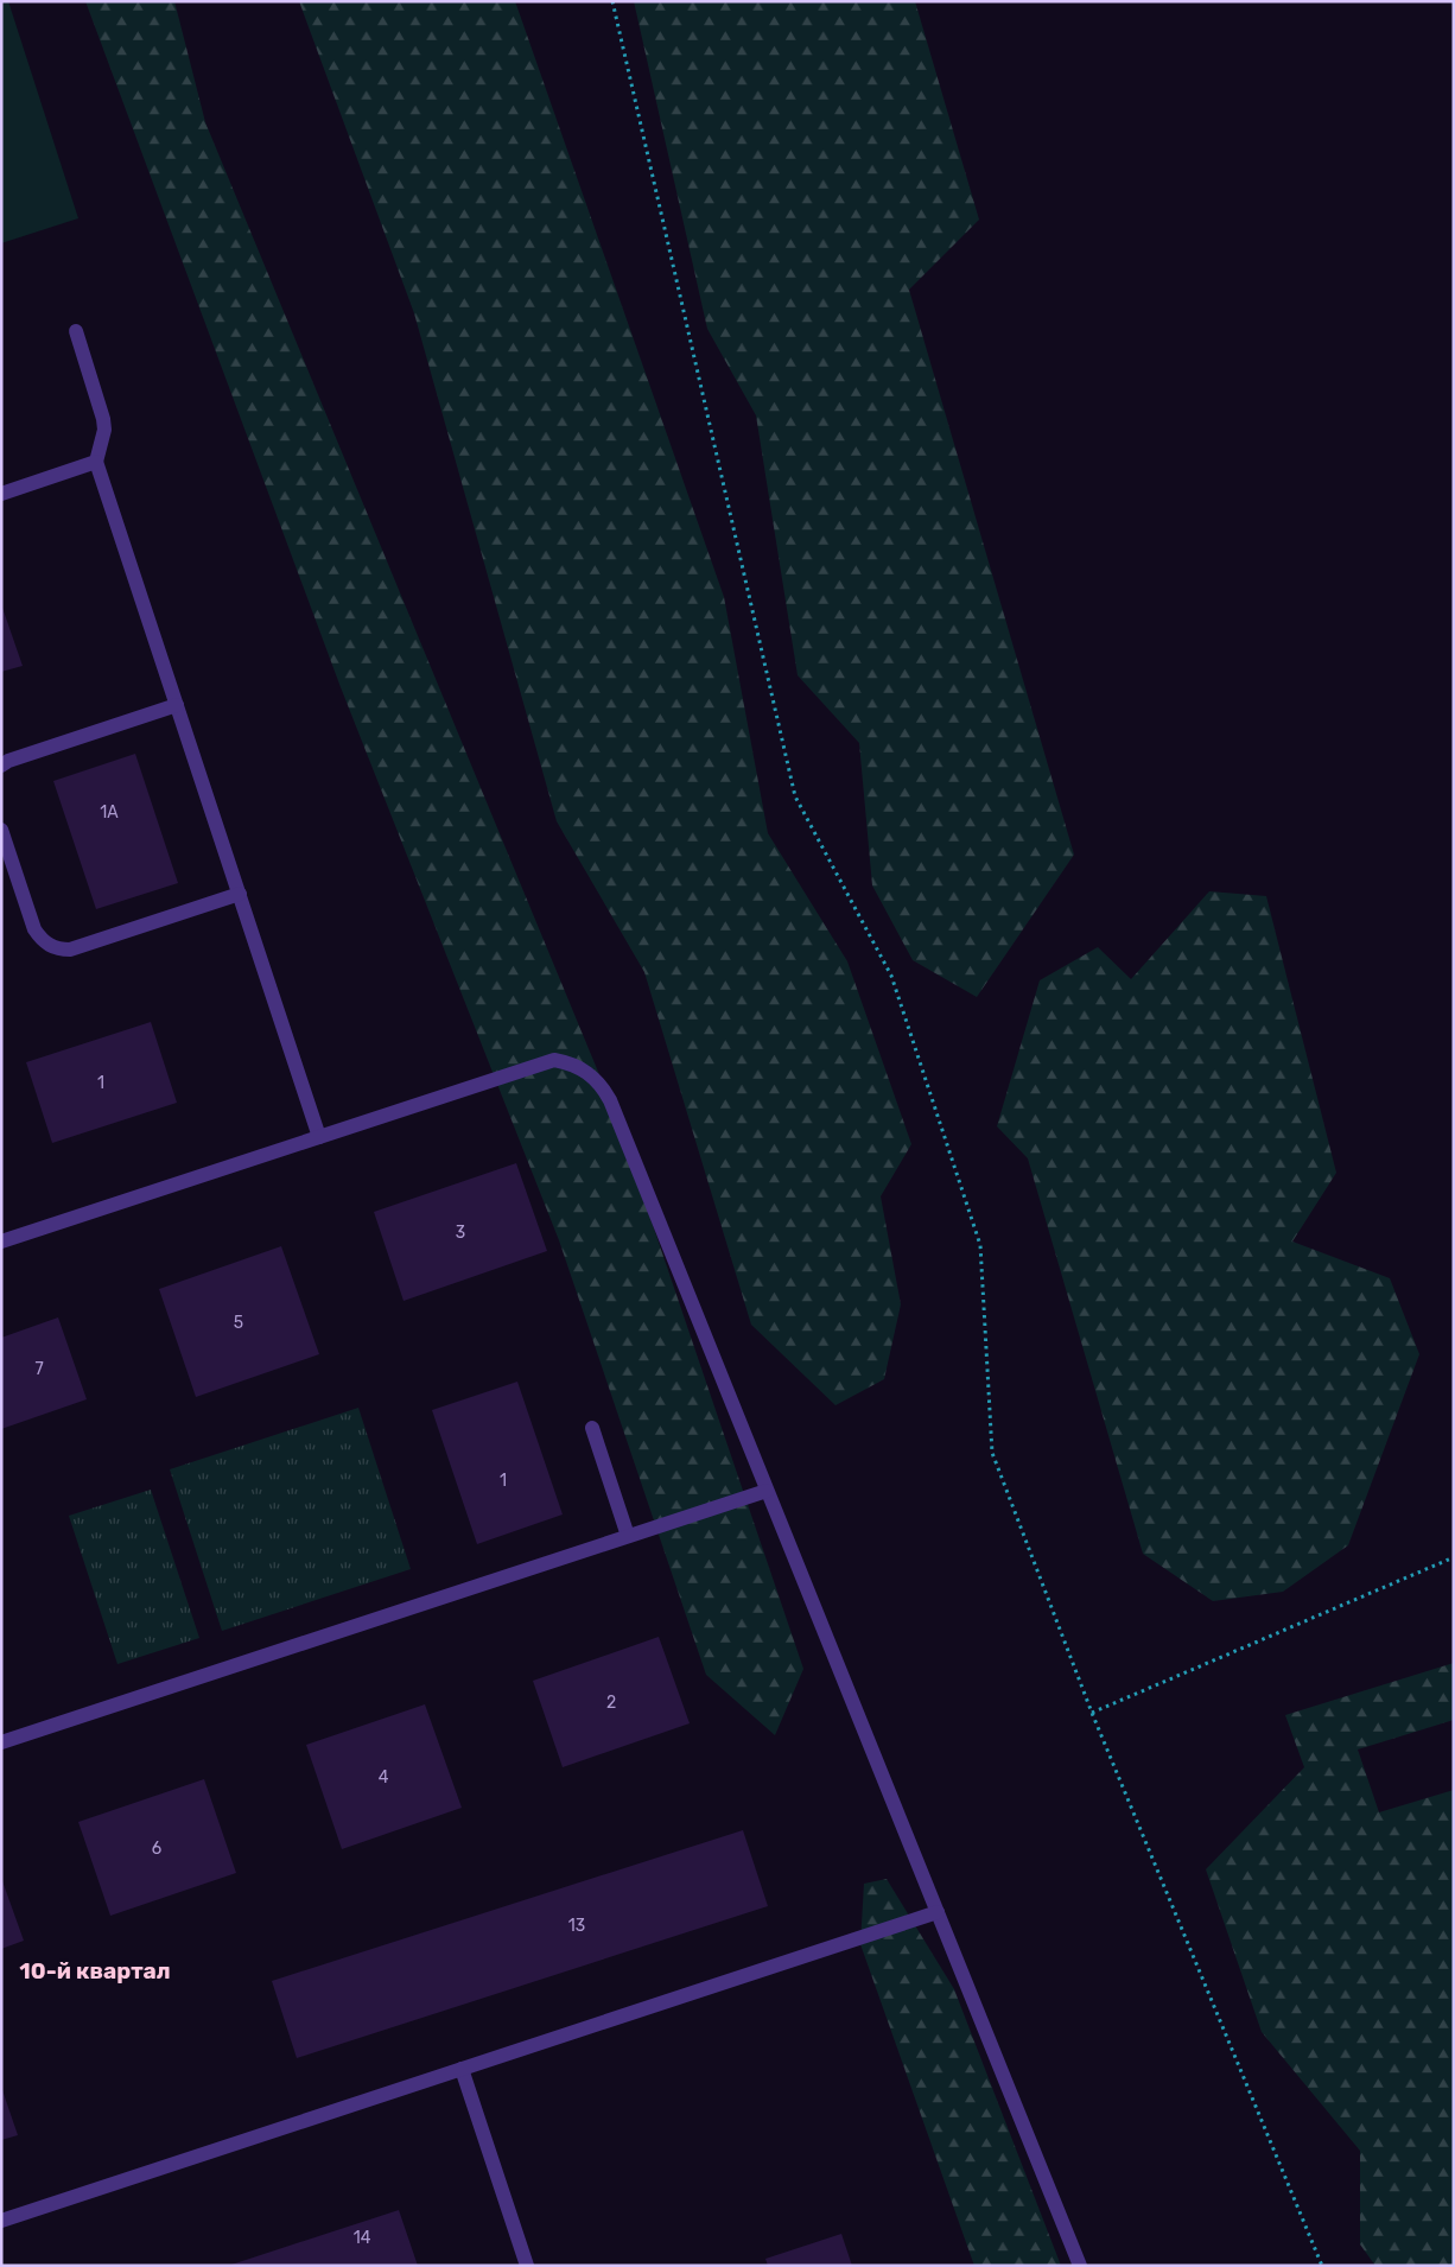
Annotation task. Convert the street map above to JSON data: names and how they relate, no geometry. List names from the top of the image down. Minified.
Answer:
{"districts":["10-й квартал"],"house_numbers":["1А","1","3","5","7","1","2","4","6","13","14"]}
